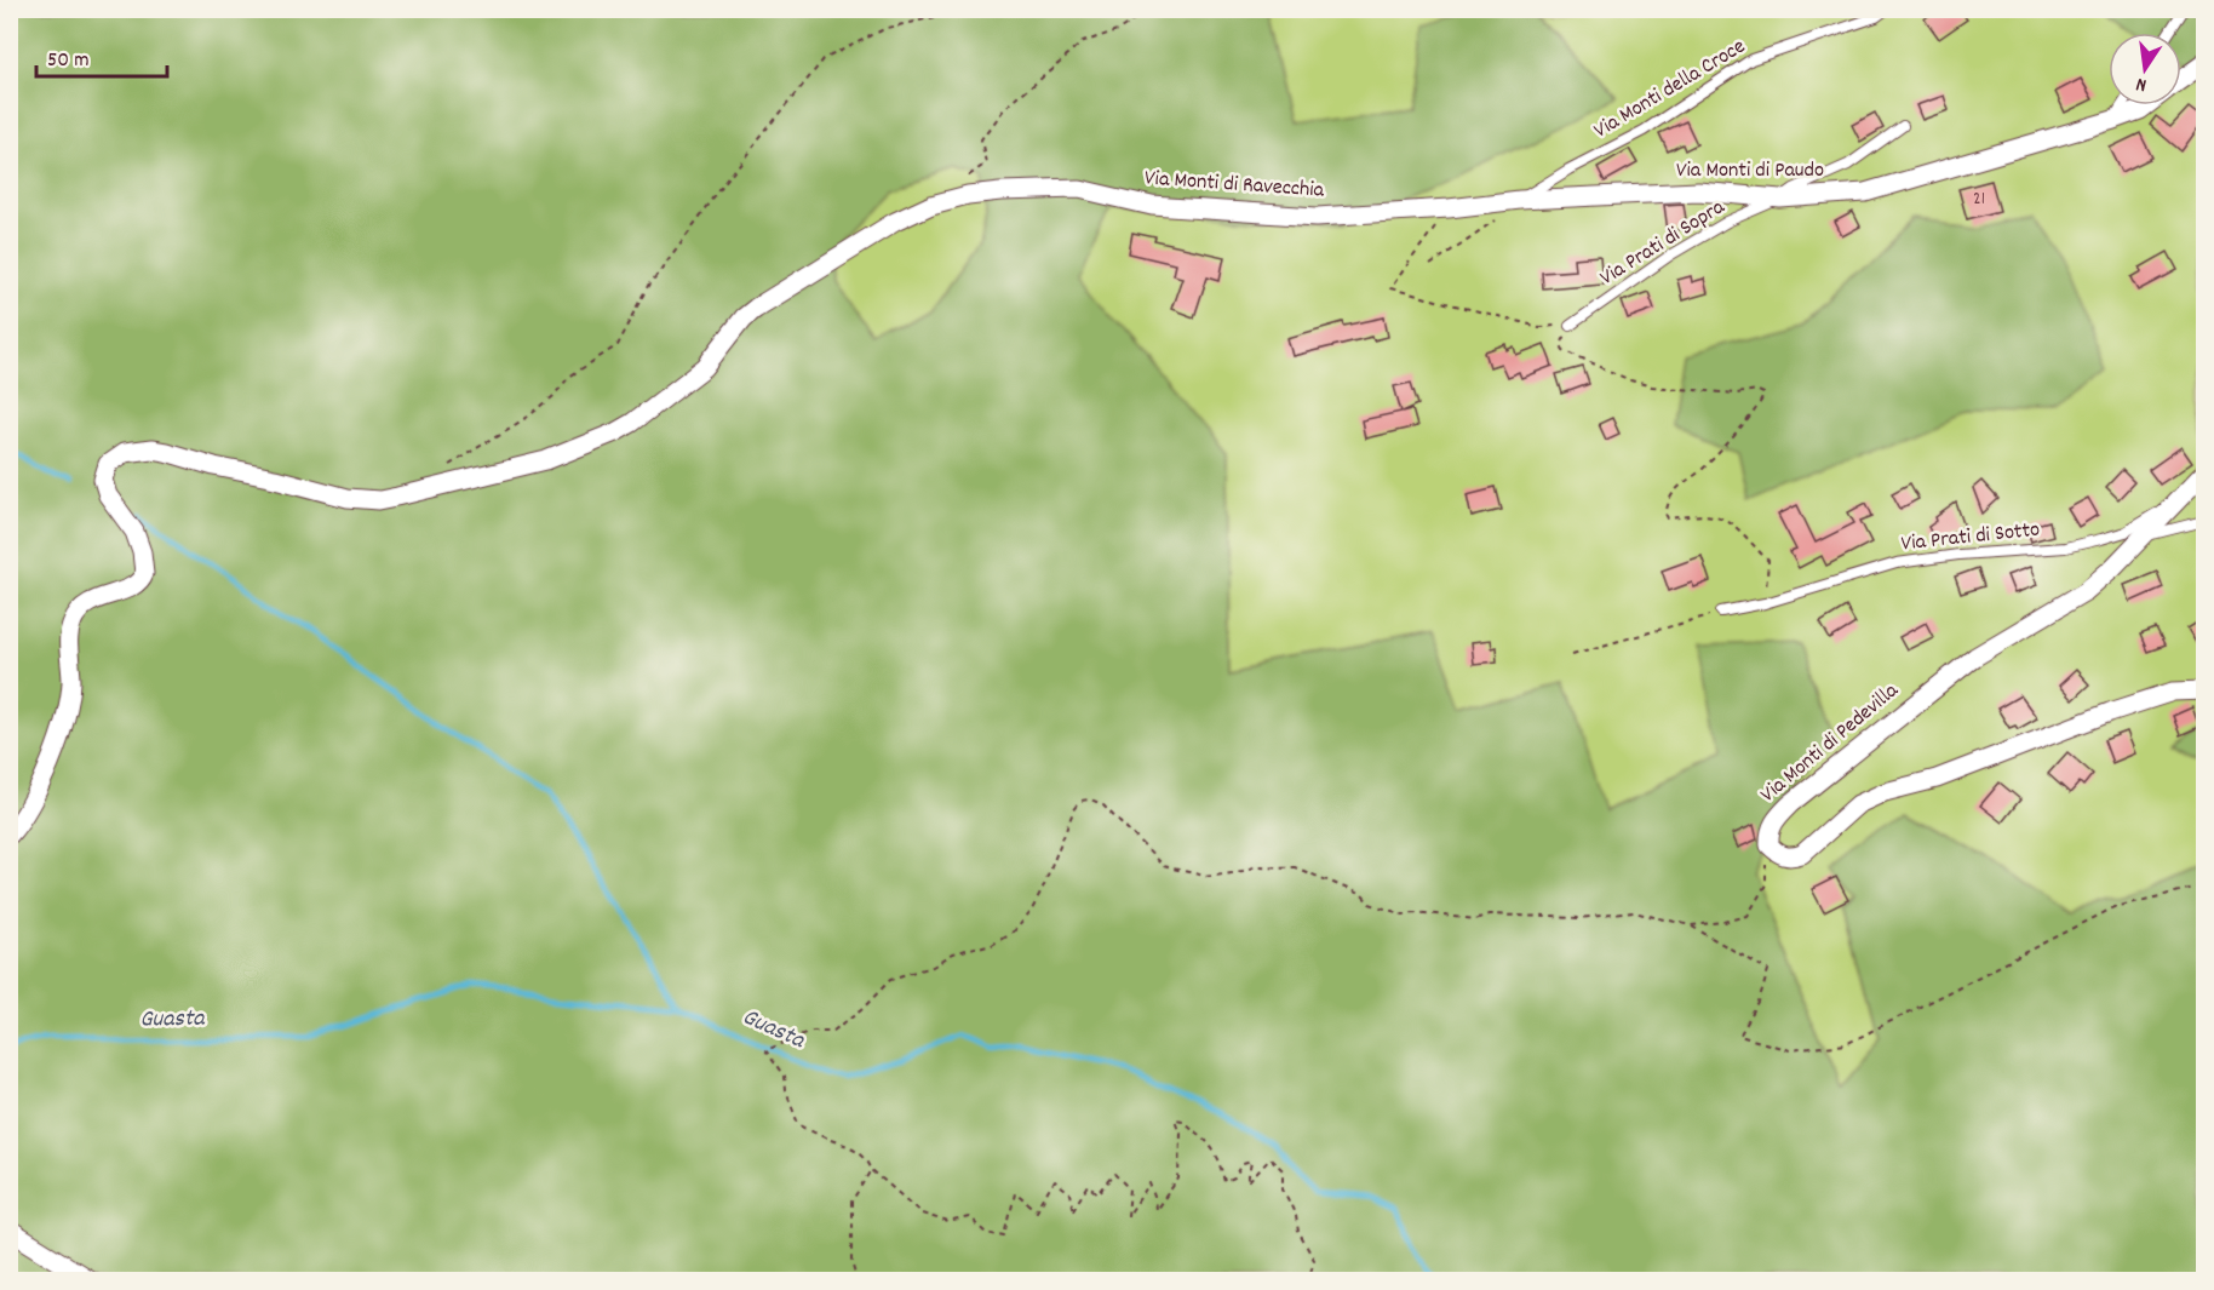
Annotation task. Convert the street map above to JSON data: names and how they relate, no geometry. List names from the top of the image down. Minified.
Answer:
{"streets":{"street":["Via Monti di Paudo","Via Monti di Ravecchia","Via Monti di Pedevilla"],"lane":["Via Monti della Croce","Via Prati di Sopra","Via Prati di Sotto"]},"crossings":[["Via Monti della Croce","Via Monti di Paudo"],["Via Monti di Paudo","Via Monti di Ravecchia"],["Via Monti di Paudo","Via Prati di Sopra"],["Via Prati di Sotto","Via Monti di Pedevilla"]],"water":["Guasta"],"house_numbers":["21"],"scale_bar":"50 m","north":"bottom"}
